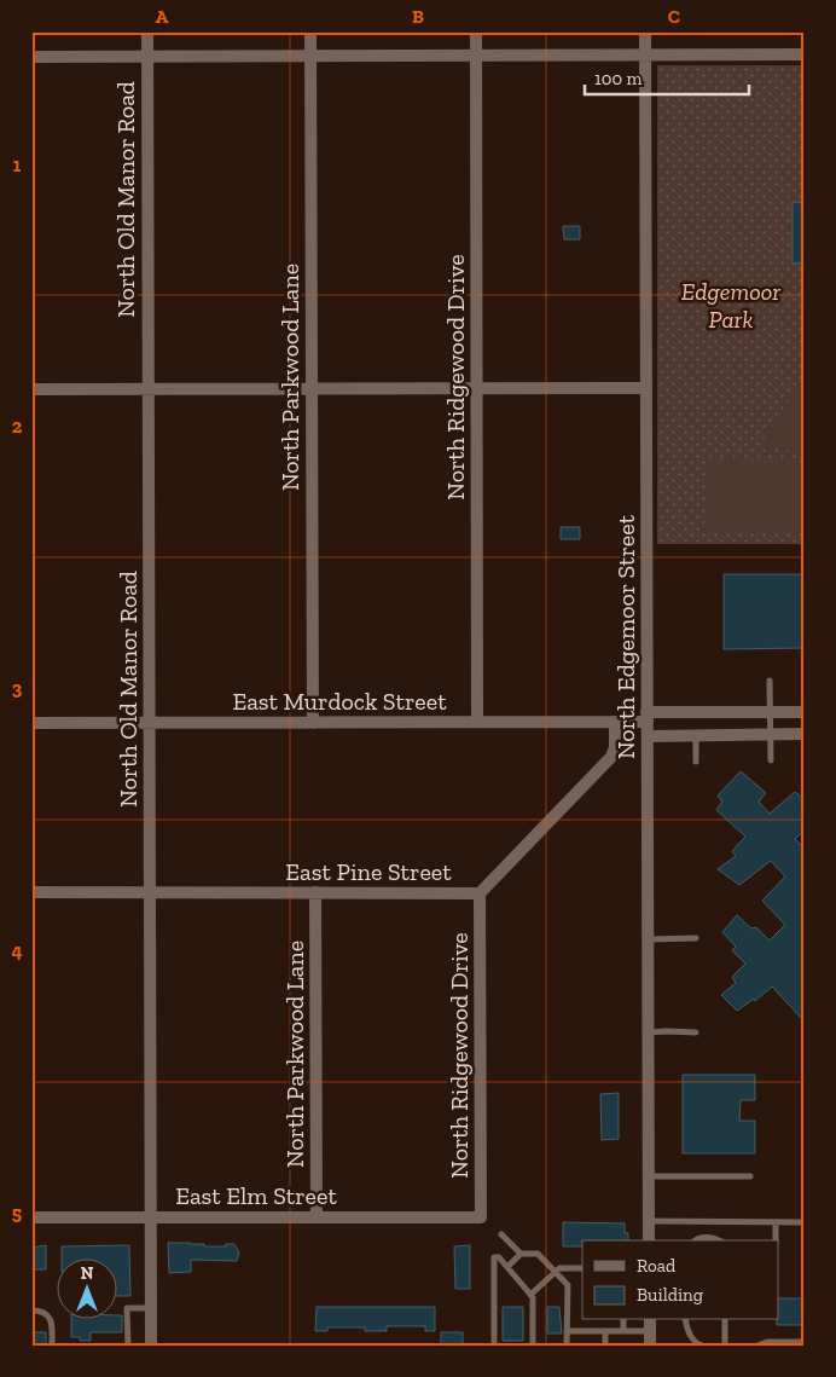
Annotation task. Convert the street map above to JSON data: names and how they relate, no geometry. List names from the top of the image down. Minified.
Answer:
{"streets":{"street":["North Old Manor Road","North Parkwood Lane","North Ridgewood Drive","North Edgemoor Street","East Murdock Street","East Pine Street","East Elm Street"]},"crossings":[["North Old Manor Road","East Murdock Street"],["North Old Manor Road","East Pine Street"],["North Old Manor Road","East Elm Street"],["North Parkwood Lane","East Murdock Street"],["North Parkwood Lane","East Pine Street"],["North Parkwood Lane","East Elm Street"],["North Ridgewood Drive","East Murdock Street"],["North Ridgewood Drive","East Pine Street"],["North Ridgewood Drive","East Elm Street"],["North Edgemoor Street","East Murdock Street"],["East Murdock Street","East Pine Street"]],"parks":["Edgemoor Park"],"legend":["Road","Building"],"scale_bar":"100 m","north":"top","grid":{"columns":["A","B","C"],"rows":["1","2","3","4","5"]}}
